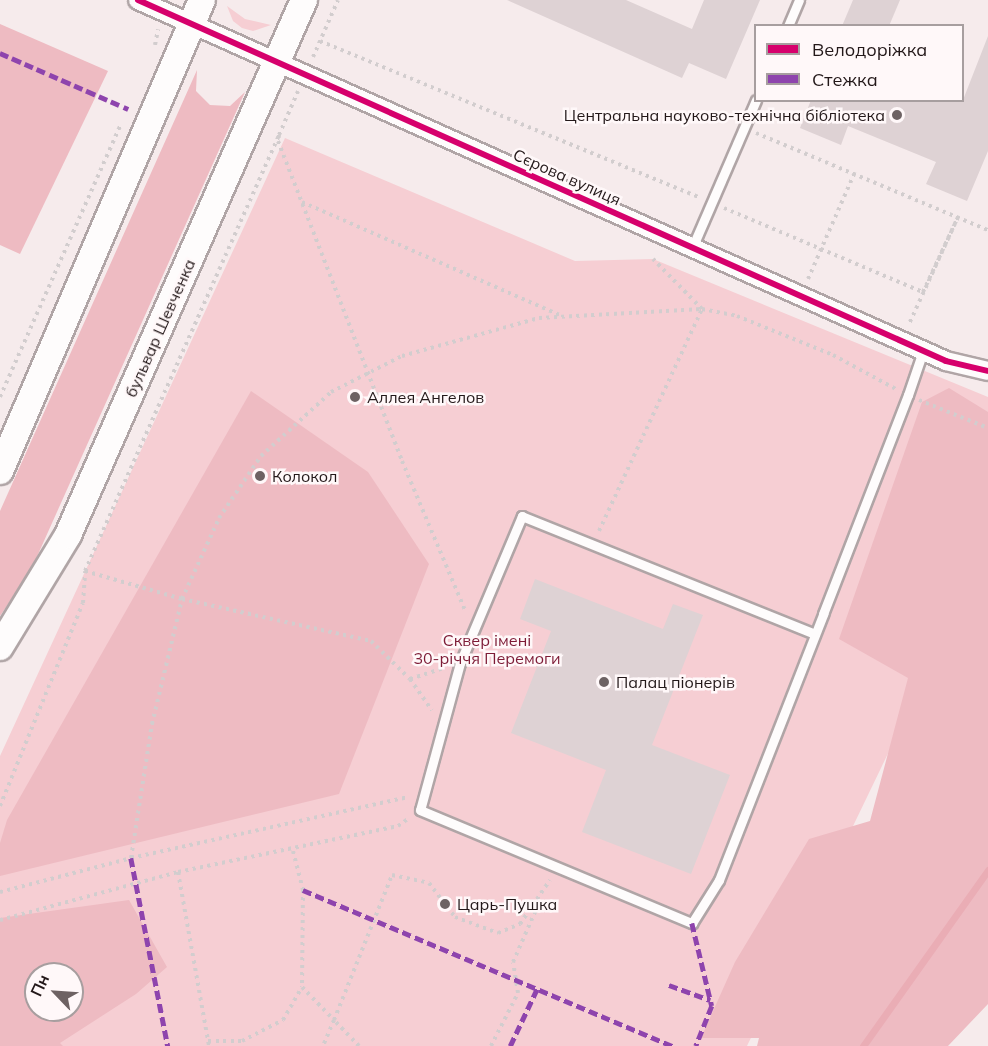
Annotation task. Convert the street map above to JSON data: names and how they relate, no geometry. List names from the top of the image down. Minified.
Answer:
{"streets":{"main road":["бульвар Шевченка"],"street":["Сєрова вулиця"]},"crossings":[["Сєрова вулиця","бульвар Шевченка"]],"parks":["Сквер імені 30-річчя Перемоги"],"places":["Центральна науково-технічна бібліотека","Аллея Ангелов","Колокол","Палац піонерів","Царь-Пушка"],"legend":["Велодоріжка","Стежка"],"north":"top left"}
